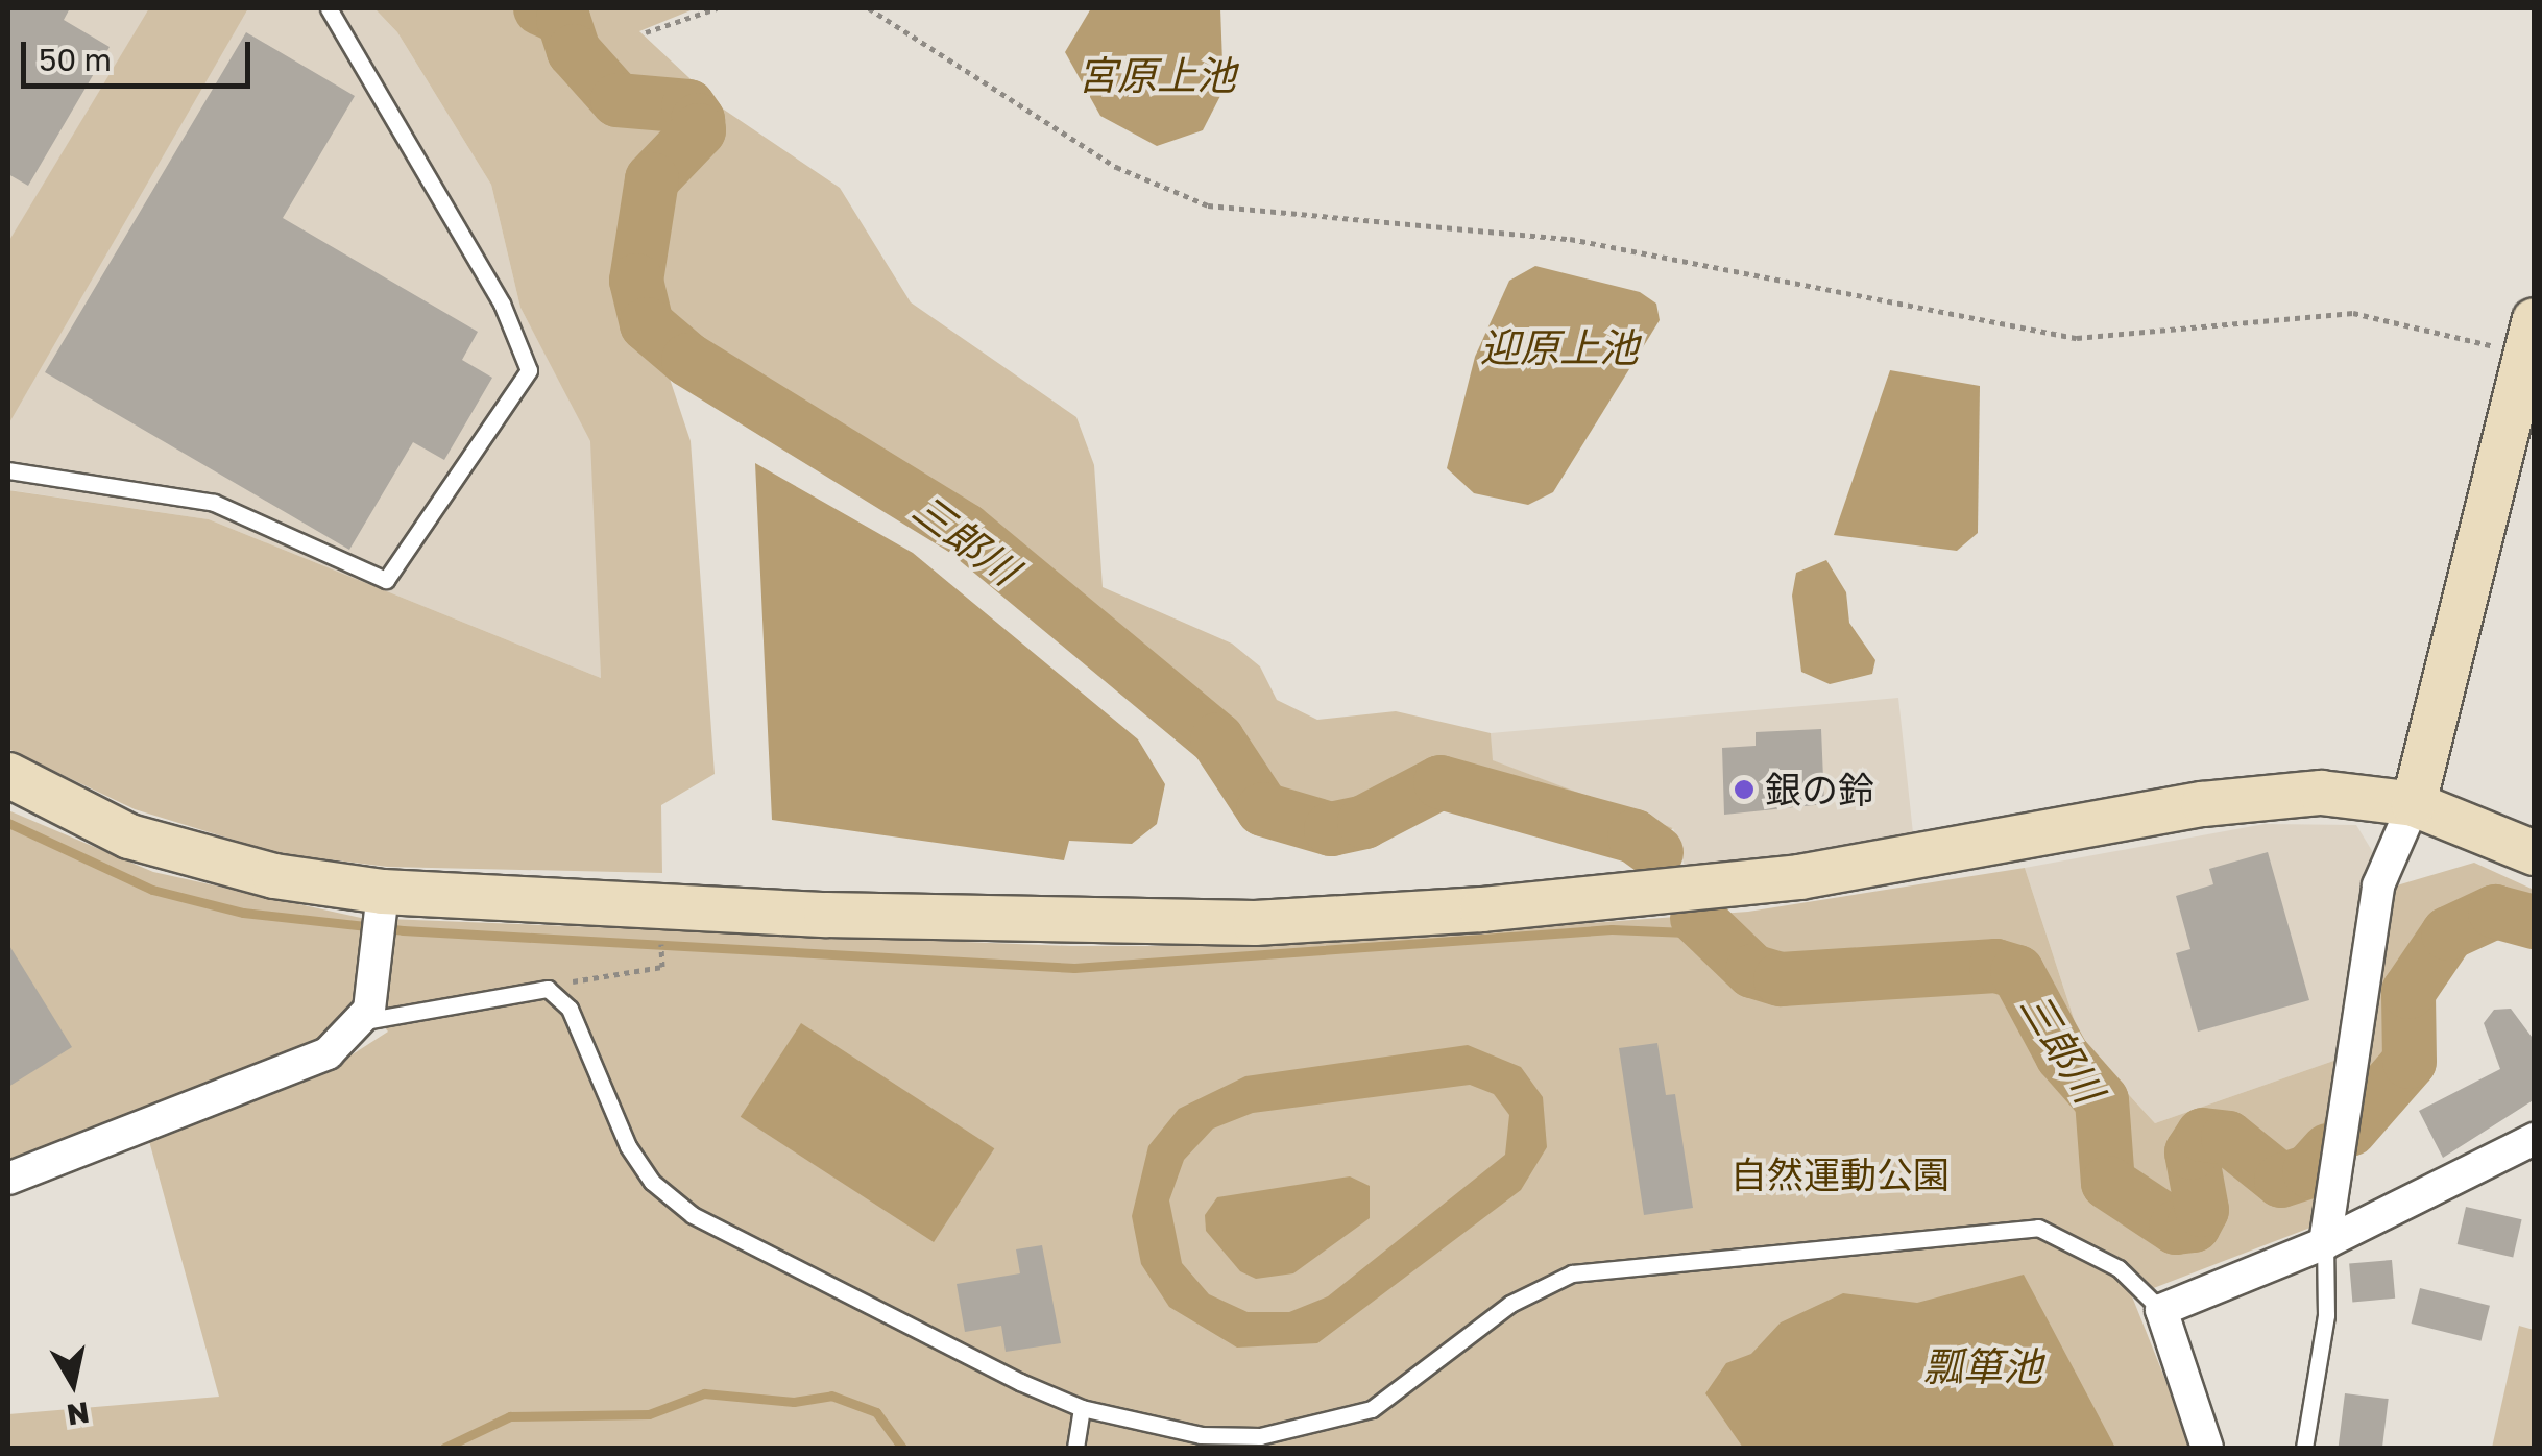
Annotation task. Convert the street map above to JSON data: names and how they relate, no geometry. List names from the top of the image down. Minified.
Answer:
{"water":["宮原上池","迎原上池","三郎川","瓢箪池"],"parks":["自然運動公園"],"places":["銀の鈴"],"scale_bar":"50 m","north":"bottom"}
